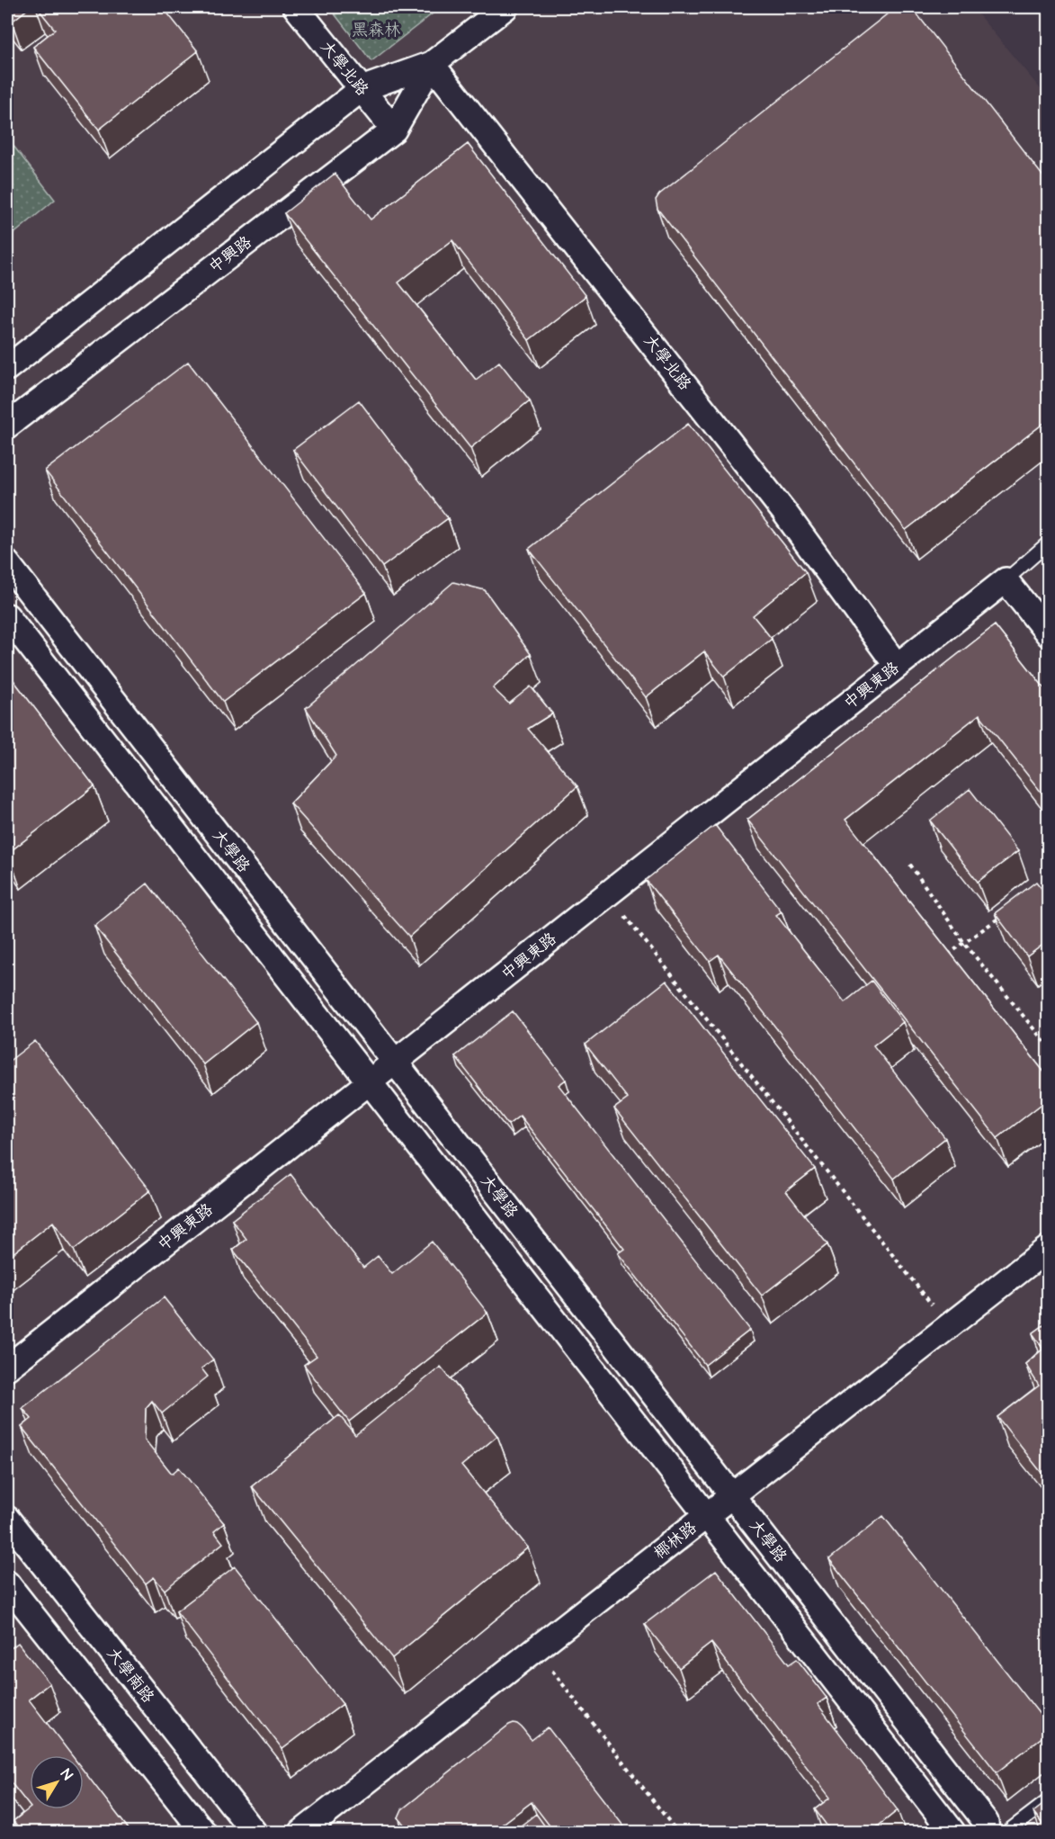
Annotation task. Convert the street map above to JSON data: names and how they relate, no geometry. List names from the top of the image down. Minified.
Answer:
{"streets":{"street":["大學北路","中興路","中興東路","大學路","椰林路","大學南路"]},"crossings":[["大學北路","中興路"],["大學北路","中興東路"],["中興東路","大學路"],["大學路","椰林路"]],"parks":["黑森林"],"north":"top right"}
